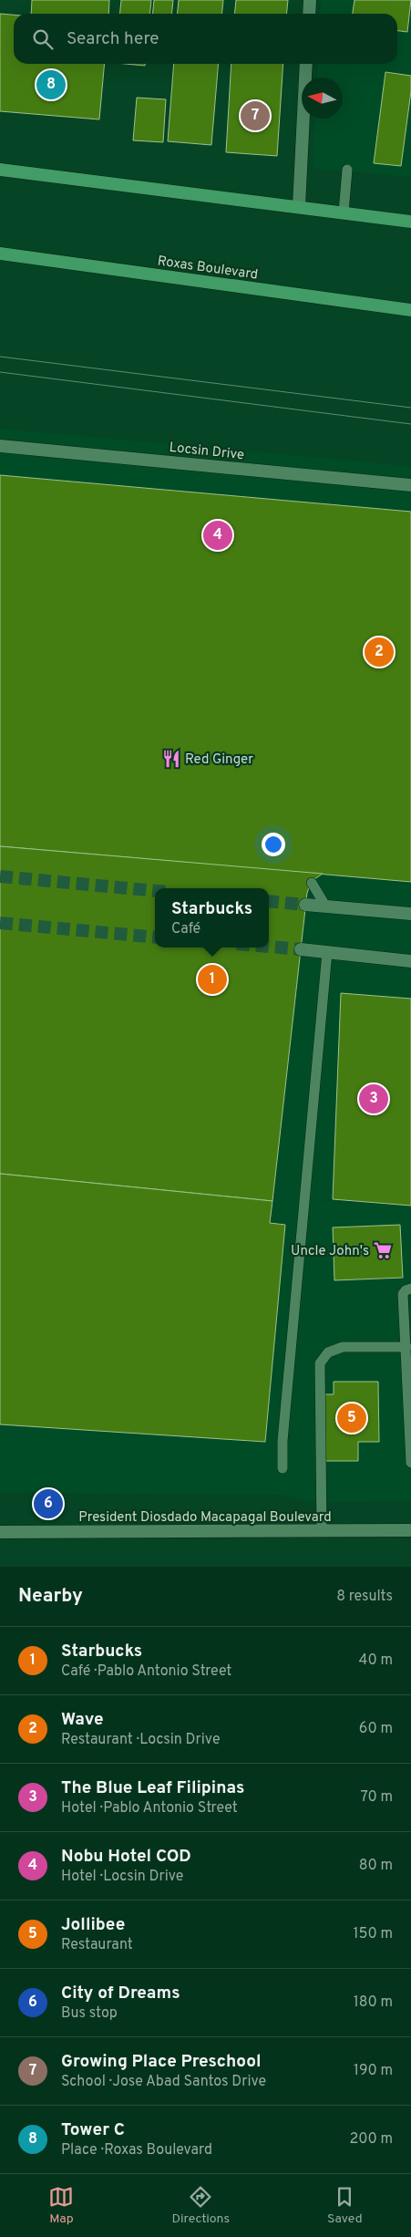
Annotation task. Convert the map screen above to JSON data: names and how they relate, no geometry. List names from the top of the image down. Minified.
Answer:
{"streets":{"highway":["Roxas Boulevard"],"street":["Locsin Drive","President Diosdado Macapagal Boulevard"]},"places":{"restaurant":["Red Ginger"],"supermarket":["Uncle John's"]},"north":"left","page":{"search":"Search here","pins":["8","7","4","2","1","3","5","6"],"popup":["Starbucks","Café"],"heading":["Nearby","8 results"],"list":[{"mark":"1","name":"Starbucks","note":"Café · Pablo Antonio Street","value":"40 m"},{"mark":"2","name":"Wave","note":"Restaurant · Locsin Drive","value":"60 m"},{"mark":"3","name":"The Blue Leaf Filipinas","note":"Hotel · Pablo Antonio Street","value":"70 m"},{"mark":"4","name":"Nobu Hotel COD","note":"Hotel · Locsin Drive","value":"80 m"},{"mark":"5","name":"Jollibee","note":"Restaurant","value":"150 m"},{"mark":"6","name":"City of Dreams","note":"Bus stop","value":"180 m"},{"mark":"7","name":"Growing Place Preschool","note":"School · Jose Abad Santos Drive","value":"190 m"},{"mark":"8","name":"Tower C","note":"Place · Roxas Boulevard","value":"200 m"}],"nav":["Map","Directions","Saved"]}}
